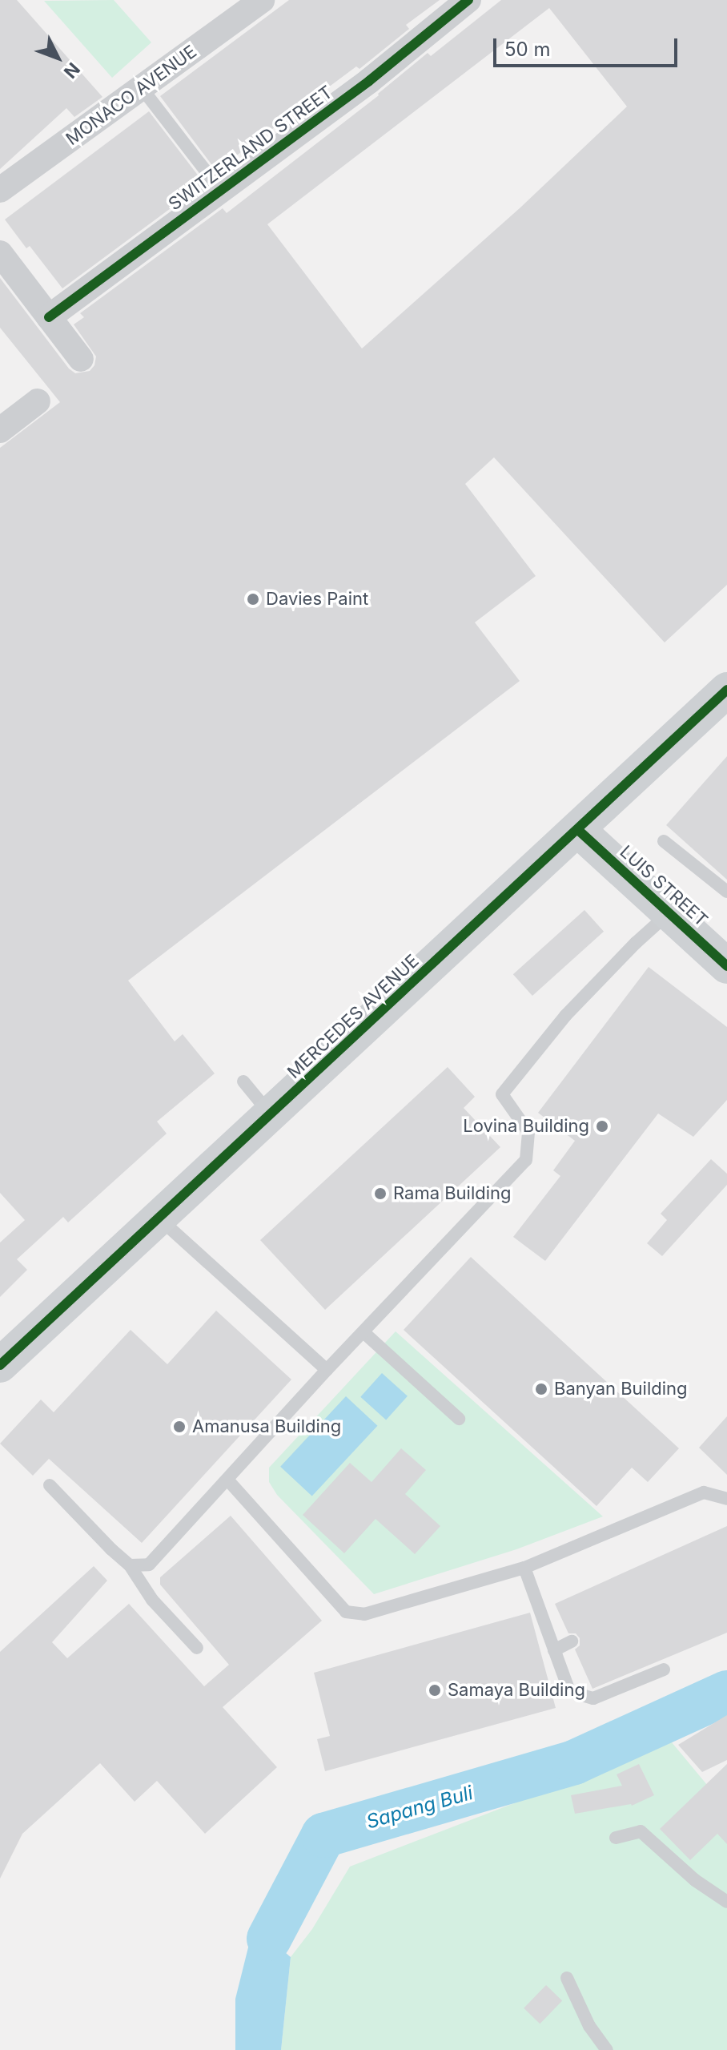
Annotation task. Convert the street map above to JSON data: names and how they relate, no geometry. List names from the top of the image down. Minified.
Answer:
{"streets":{"main road":["LUIS STREET","MERCEDES AVENUE"],"street":["MONACO AVENUE","SWITZERLAND STREET"]},"crossings":[["LUIS STREET","MERCEDES AVENUE"]],"water":["Sapang Buli"],"places":["Davies Paint","Lovina Building","Rama Building","Banyan Building","Amanusa Building","Samaya Building"],"scale_bar":"50 m","north":"bottom right"}
